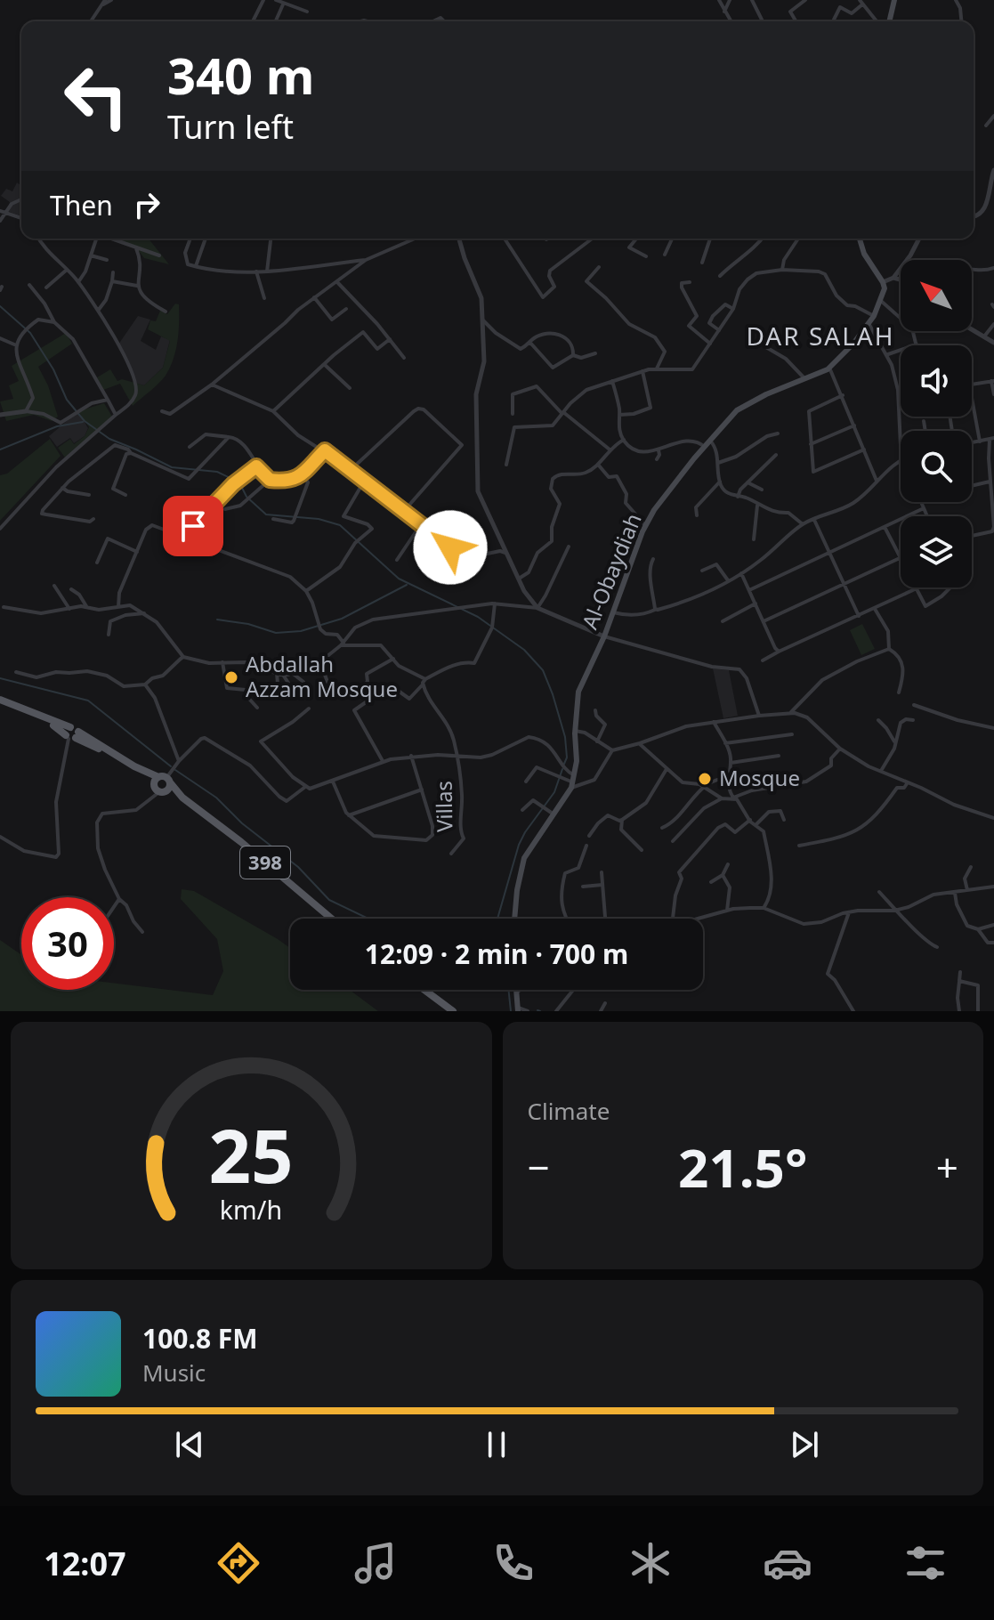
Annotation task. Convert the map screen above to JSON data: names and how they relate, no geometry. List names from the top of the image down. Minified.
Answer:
{"streets":{"main road":["Al-Obaydiah","398"],"street":["Villas"]},"districts":["DAR SALAH"],"places":["Abdallah Azzam Mosque","Mosque"],"north":"top left","page":{"turn":["340 m","Turn left"],"then":"Then","limit":"30","trip":"12:09 · 2 min · 700 m","tile":"Climate","heat":["−","21.5°","+"],"song":["100.8 FM","Music"],"tabs":"12:07","gauge":["25","km/h"]}}
